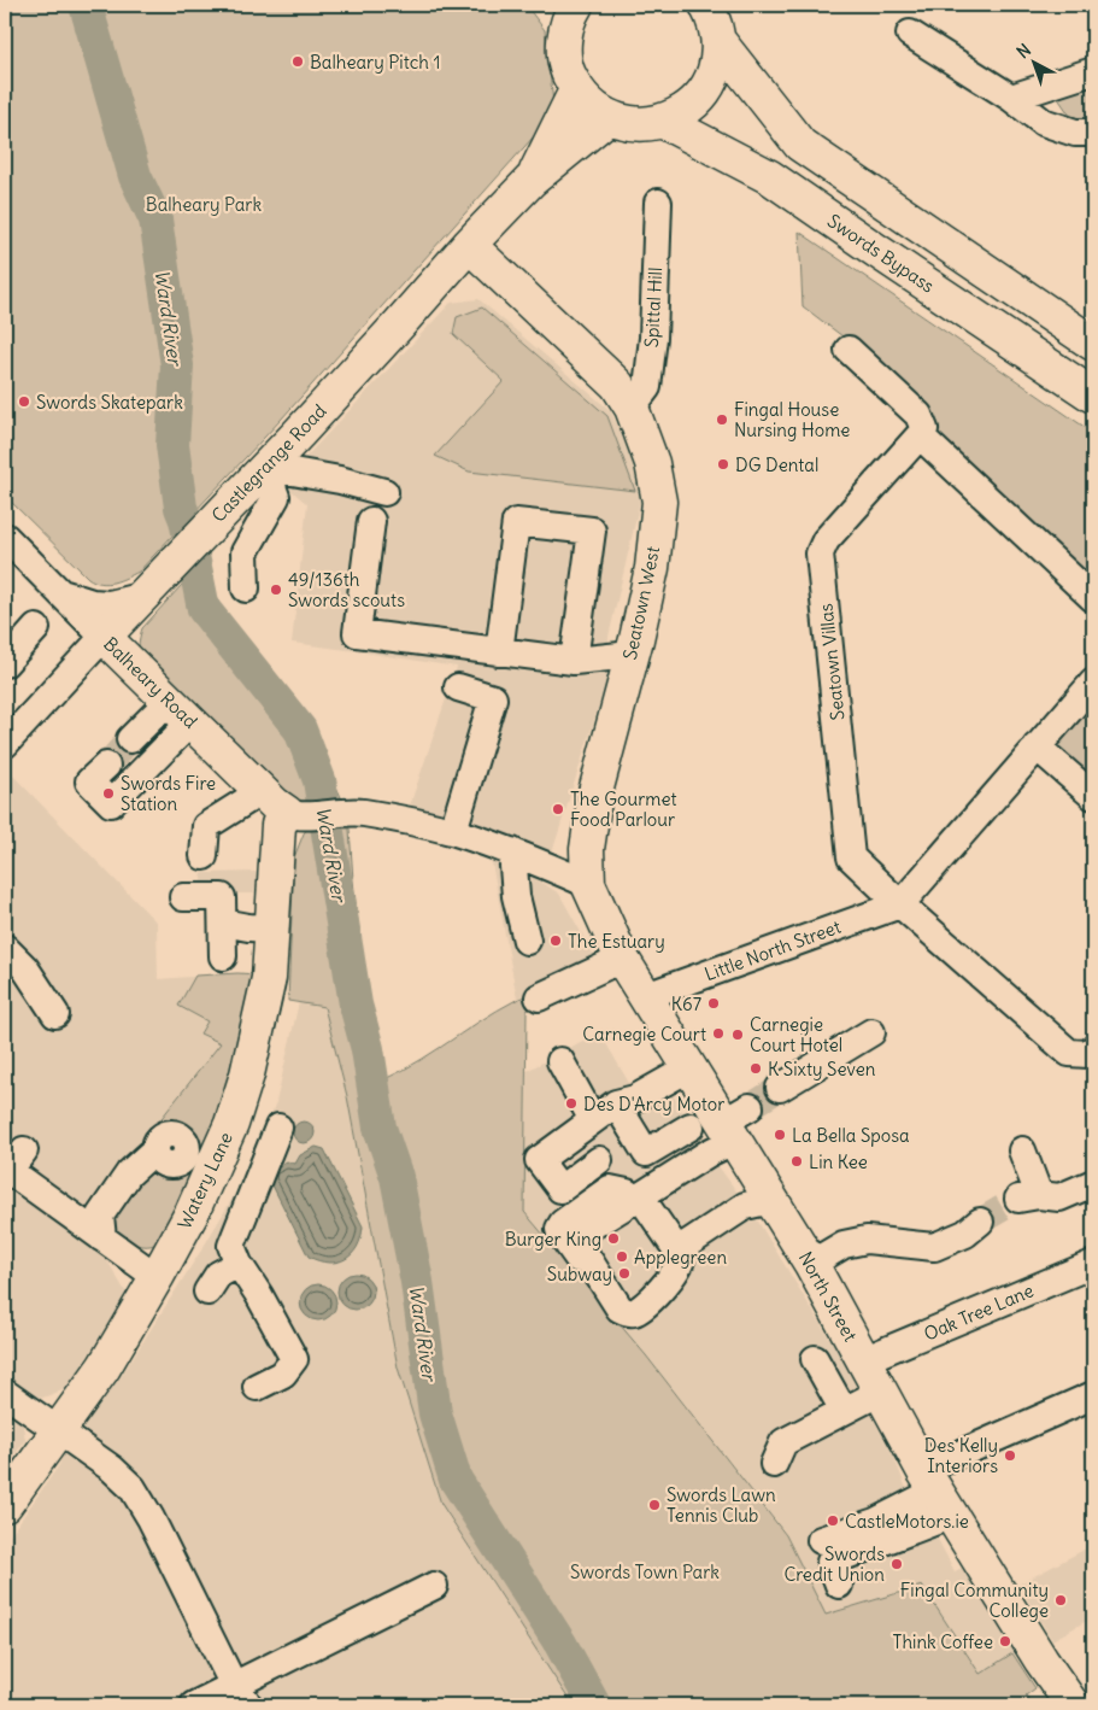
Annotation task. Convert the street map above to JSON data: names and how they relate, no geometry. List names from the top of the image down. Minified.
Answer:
{"streets":{"main road":["Swords Bypass","Castlegrange Road","Seatown West","Balheary Road","Watery Lane","North Street"],"street":["Spittal Hill","Seatown Villas","Little North Street","Oak Tree Lane"]},"crossings":[["Spittal Hill","Seatown West"],["Castlegrange Road","Seatown West"],["Castlegrange Road","Balheary Road"],["Seatown West","North Street"],["Seatown Villas","Little North Street"],["Balheary Road","Watery Lane"],["Little North Street","North Street"],["North Street","Oak Tree Lane"]],"water":["Ward River"],"parks":["Balheary Park","Swords Town Park"],"places":["Balheary Pitch 1","Swords Skatepark","Fingal House Nursing Home","DG Dental","49/136th Swords scouts","Swords Fire Station","The Gourmet Food Parlour","The Estuary","K67","Carnegie Court","Carnegie Court Hotel","K Sixty Seven","Des D'Arcy Motor","La Bella Sposa","Lin Kee","Burger King","Applegreen","Subway","Des Kelly Interiors","Swords Lawn Tennis Club","CastleMotors.ie","Swords Credit Union","Fingal Community College","Think Coffee"],"north":"top left"}
